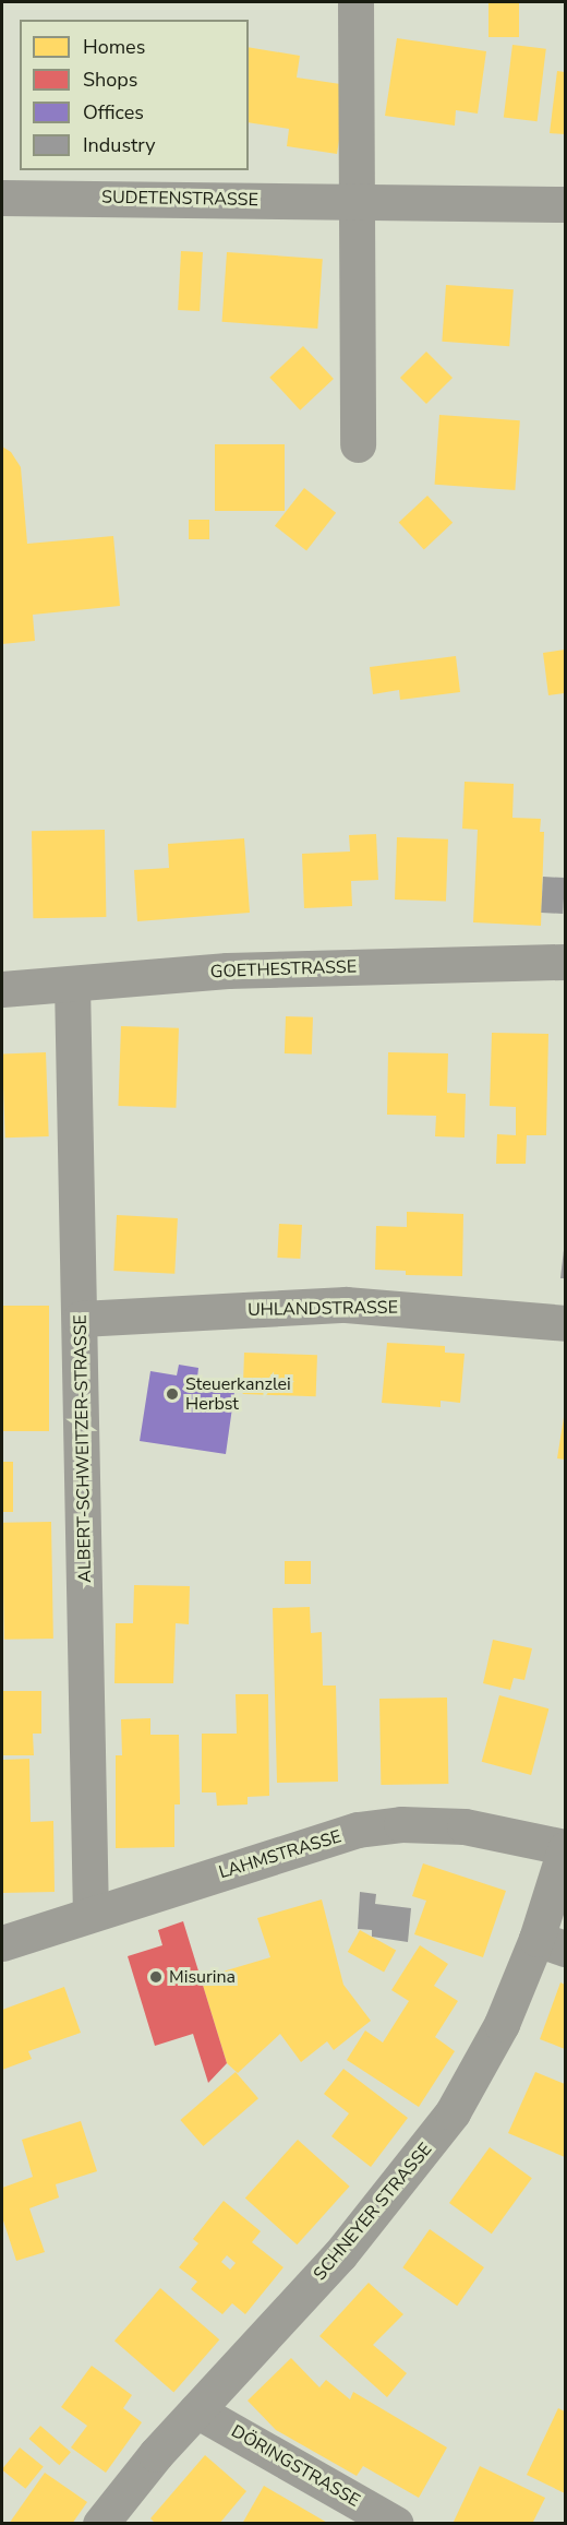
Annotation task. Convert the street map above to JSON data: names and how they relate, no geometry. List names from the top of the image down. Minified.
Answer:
{"streets":{"street":["SUDETENSTRASSE","GOETHESTRASSE","UHLANDSTRASSE","ALBERT-SCHWEITZER-STRASSE","LAHMSTRASSE","SCHNEYER STRASSE","DÖRINGSTRASSE"]},"crossings":[["GOETHESTRASSE","ALBERT-SCHWEITZER-STRASSE"],["UHLANDSTRASSE","ALBERT-SCHWEITZER-STRASSE"],["ALBERT-SCHWEITZER-STRASSE","LAHMSTRASSE"],["LAHMSTRASSE","SCHNEYER STRASSE"],["SCHNEYER STRASSE","DÖRINGSTRASSE"]],"places":["Steuerkanzlei Herbst","Misurina"],"legend":["Homes","Shops","Offices","Industry"]}
